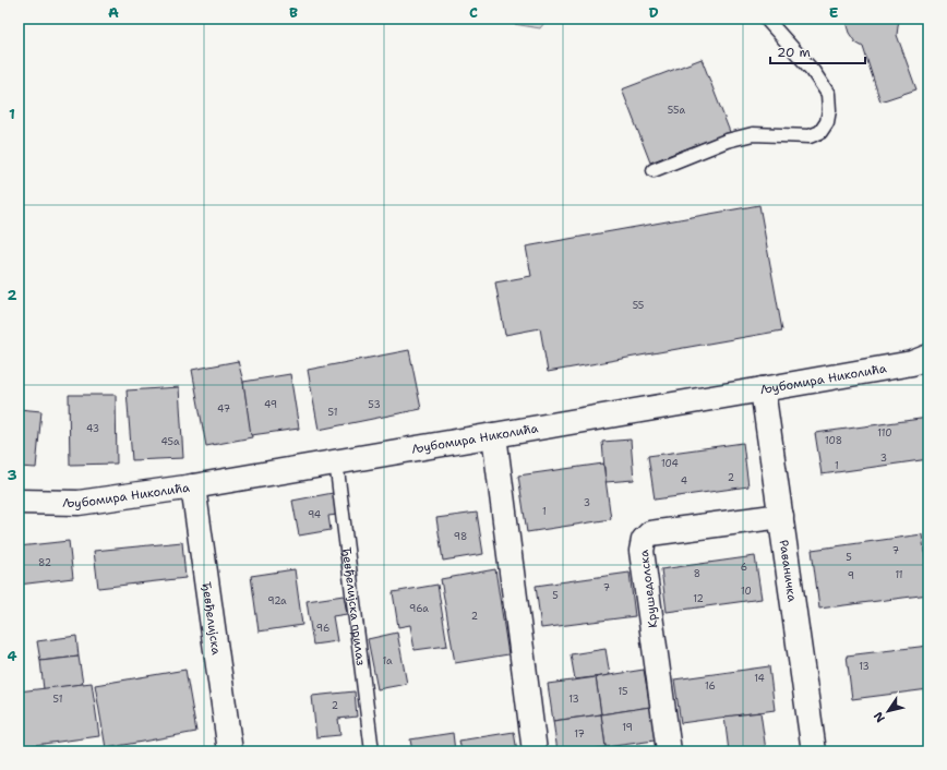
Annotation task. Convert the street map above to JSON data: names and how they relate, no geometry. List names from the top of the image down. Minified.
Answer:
{"streets":{"street":["Љубомира Николића","Раваничка","Крушедолска","Ђевђелијска"],"lane":["Ђевђелијска прилаз"]},"crossings":[["Љубомира Николића","Раваничка"],["Љубомира Николића","Ђевђелијска прилаз"],["Љубомира Николића","Ђевђелијска"],["Раваничка","Крушедолска"]],"house_numbers":["55a","55","49","53","47","51","43","110","108","45a","3","104","1","2","4","3","1","94","98","7","5","82","6","8","11","9","7","10","5","12","92a","96a","2","96","1a","13","14","16","15","51","13","2","19","17"],"scale_bar":"20 m","north":"bottom left","grid":{"columns":["A","B","C","D","E"],"rows":["1","2","3","4"]}}
